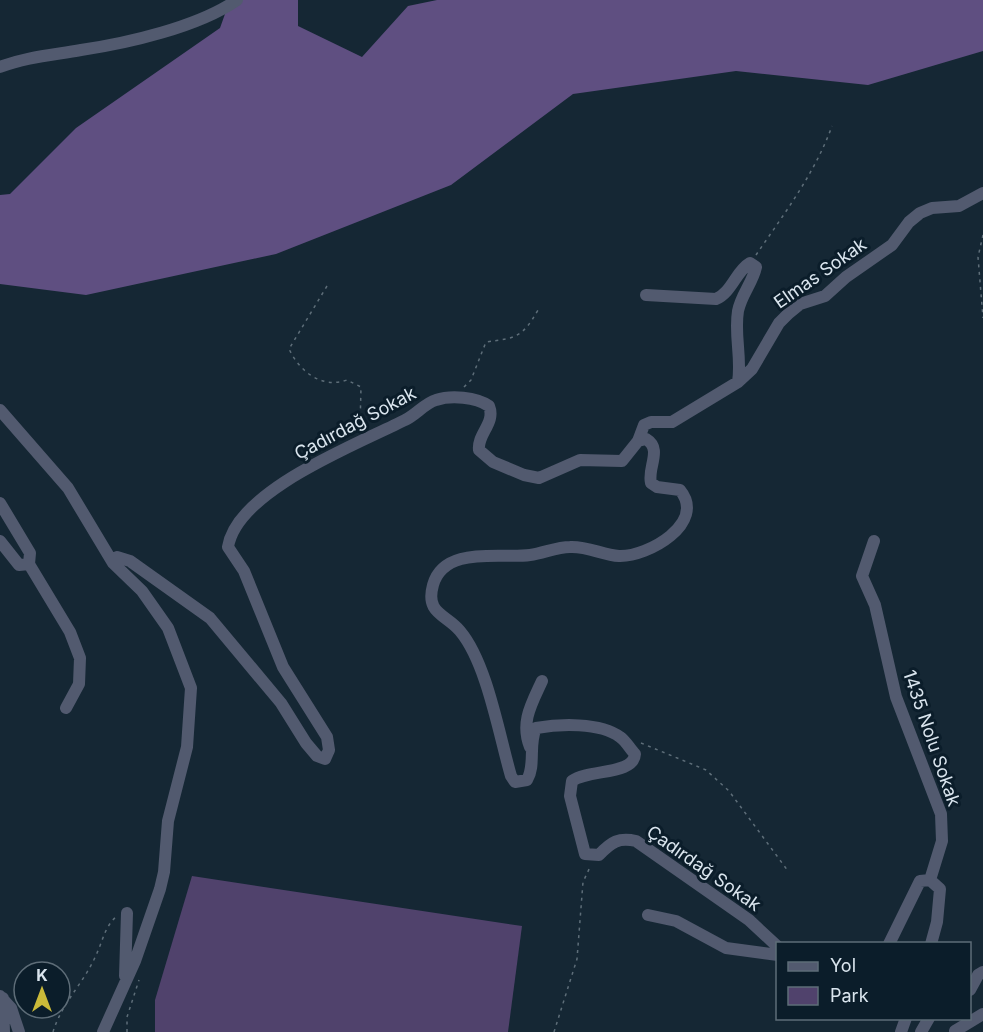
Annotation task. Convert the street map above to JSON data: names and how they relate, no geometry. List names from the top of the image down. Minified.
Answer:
{"streets":{"street":["Elmas Sokak","Çadırdağ Sokak","1435 Nolu Sokak"]},"crossings":[["Elmas Sokak","Çadırdağ Sokak"]],"legend":["Yol","Park"],"north":"top"}
